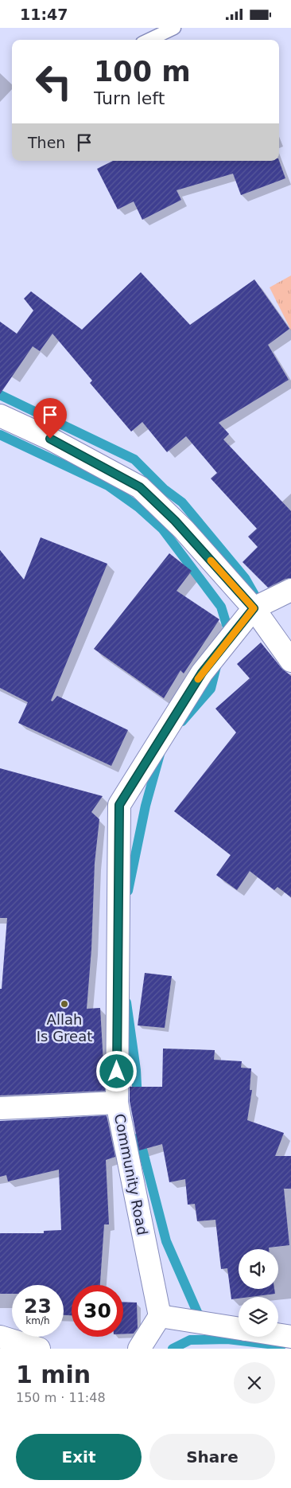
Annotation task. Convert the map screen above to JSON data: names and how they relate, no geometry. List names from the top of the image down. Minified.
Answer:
{"streets":{"street":["Community Road"]},"places":["Allah Is Great"],"page":{"status":"11:47","turn":["100 m","Turn left"],"then":"Then","speed":"23 km/h","limit":"30","heading":["1 min","150 m · 11:48"],"buttons":["Exit","Share"]}}
